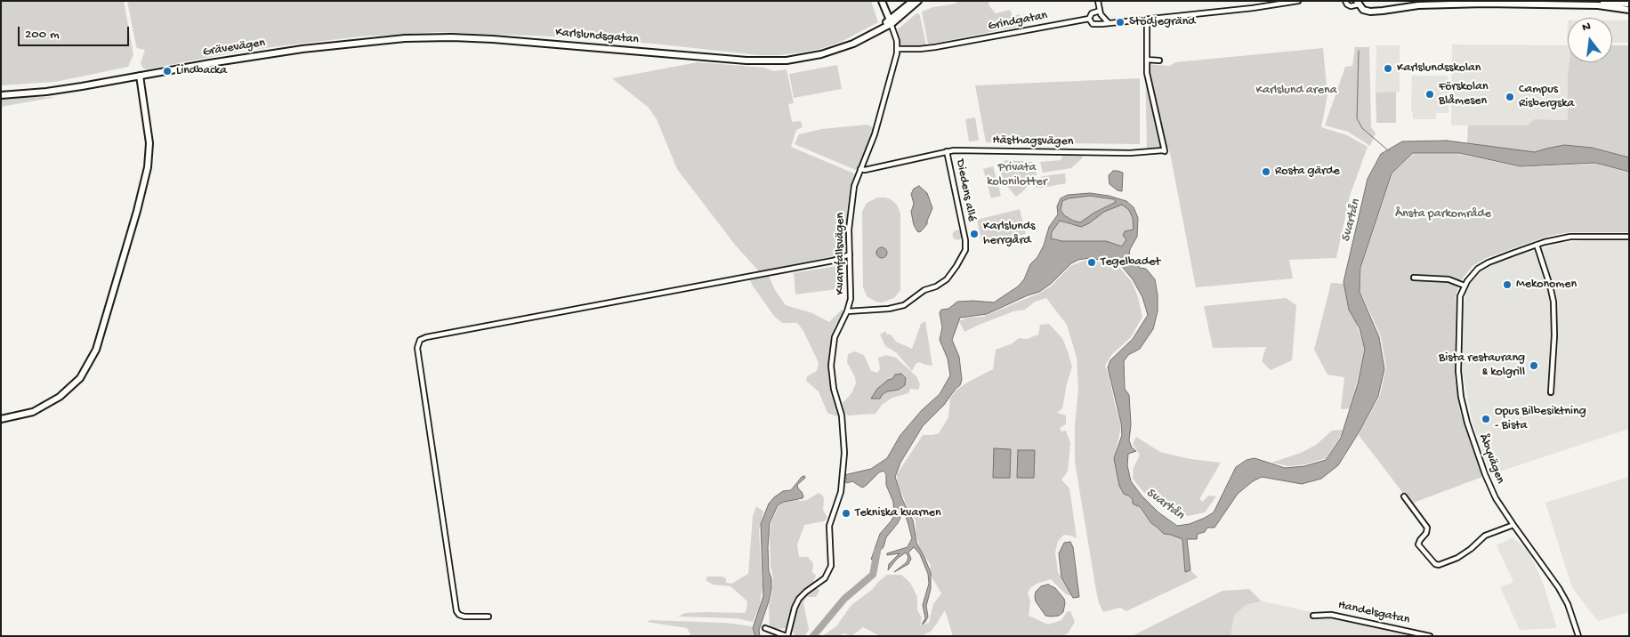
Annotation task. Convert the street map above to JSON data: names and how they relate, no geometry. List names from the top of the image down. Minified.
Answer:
{"streets":{"main road":["Karlslundsgatan","Grävevägen"],"street":["Grindgatan","Hästhagsvägen","Diedens allé","Kvarnfallsvägen","Åbyvägen","Handelsgatan"]},"crossings":[["Grindgatan","Kvarnfallsvägen"],["Karlslundsgatan","Grävevägen"],["Karlslundsgatan","Kvarnfallsvägen"],["Hästhagsvägen","Diedens allé"],["Hästhagsvägen","Kvarnfallsvägen"],["Diedens allé","Kvarnfallsvägen"]],"water":["Svartån"],"parks":["Karlslund arena","Privata kolonilotter","Ånsta parkområde"],"places":["Stödjegränd","Karlslundsskolan","Lindbacka","Förskolan Blåmesen","Campus Risbergska","Rosta gärde","Karlslunds herrgård","Tegelbadet","Mekonomen","Bista restaurang & kolgrill","Opus Bilbesiktning - Bista","Tekniska kvarnen"],"scale_bar":"200 m","north":"top"}
